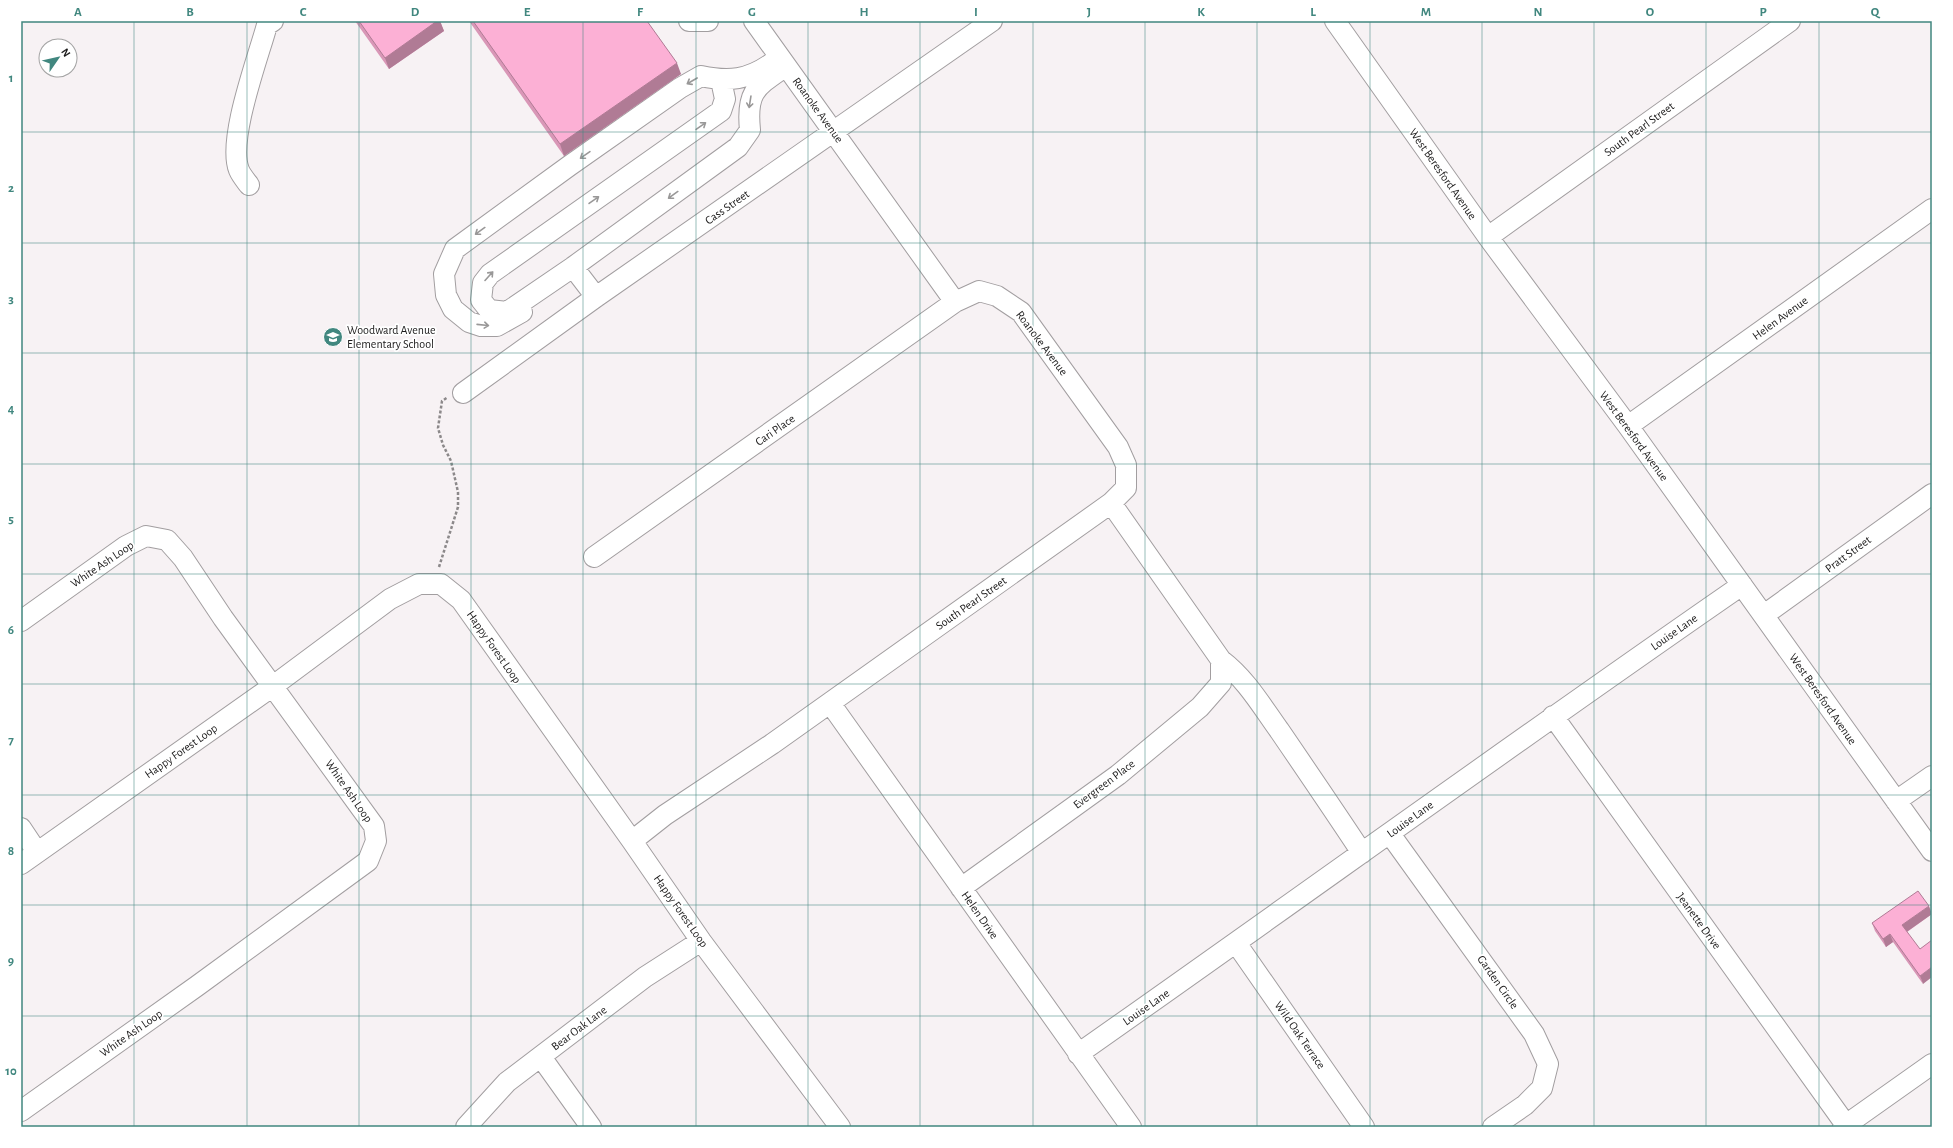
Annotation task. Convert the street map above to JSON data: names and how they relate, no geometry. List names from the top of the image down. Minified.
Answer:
{"streets":{"street":["Roanoke Avenue","South Pearl Street","West Beresford Avenue","Cass Street","Helen Avenue","Cari Place","Pratt Street","White Ash Loop","Louise Lane","Happy Forest Loop","Evergreen Place","Helen Drive","Jeanette Drive","Garden Circle","Bear Oak Lane","Wild Oak Terrace"]},"crossings":[["Roanoke Avenue","South Pearl Street"],["Roanoke Avenue","Cass Street"],["Roanoke Avenue","Cari Place"],["South Pearl Street","West Beresford Avenue"],["South Pearl Street","Happy Forest Loop"],["South Pearl Street","Helen Drive"],["West Beresford Avenue","Helen Avenue"],["West Beresford Avenue","Pratt Street"],["West Beresford Avenue","Louise Lane"],["White Ash Loop","Happy Forest Loop"],["Louise Lane","Helen Drive"],["Louise Lane","Jeanette Drive"],["Louise Lane","Garden Circle"],["Louise Lane","Wild Oak Terrace"],["Happy Forest Loop","Bear Oak Lane"],["Evergreen Place","Helen Drive"]],"places":{"school or university":["Woodward Avenue Elementary School"]},"north":"top right","grid":{"columns":["A","B","C","D","E","F","G","H","I","J","K","L","M","N","O","P","Q"],"rows":["1","2","3","4","5","6","7","8","9","10"]}}
